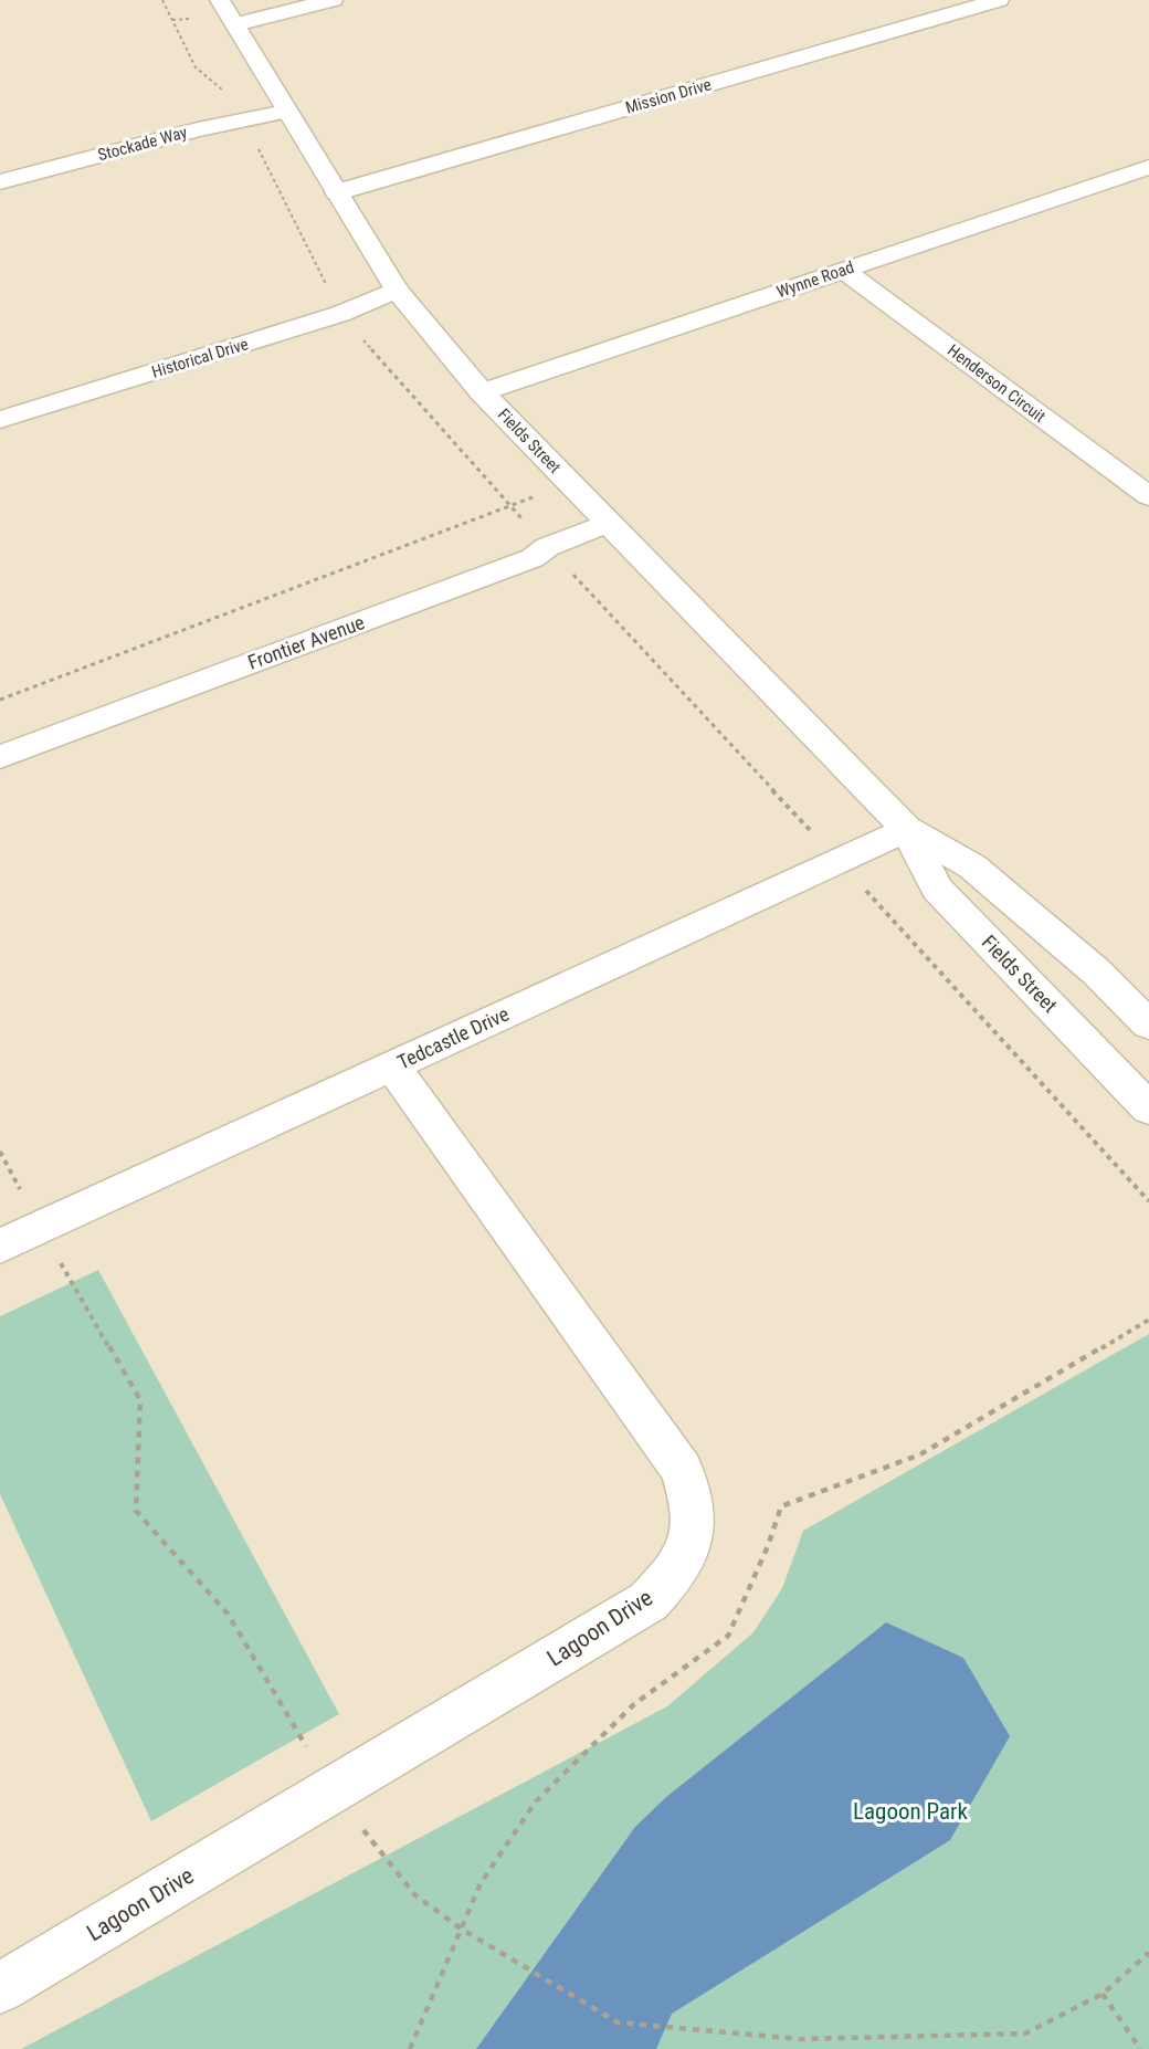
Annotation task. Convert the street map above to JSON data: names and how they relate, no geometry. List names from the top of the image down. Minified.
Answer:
{"streets":{"street":["Mission Drive","Stockade Way","Wynne Road","Historical Drive","Henderson Circuit","Fields Street","Frontier Avenue","Tedcastle Drive","Lagoon Drive"]},"crossings":[["Mission Drive","Fields Street"],["Stockade Way","Fields Street"],["Wynne Road","Henderson Circuit"],["Wynne Road","Fields Street"],["Historical Drive","Fields Street"],["Fields Street","Frontier Avenue"],["Fields Street","Tedcastle Drive"],["Tedcastle Drive","Lagoon Drive"]],"parks":["Lagoon Park"]}
